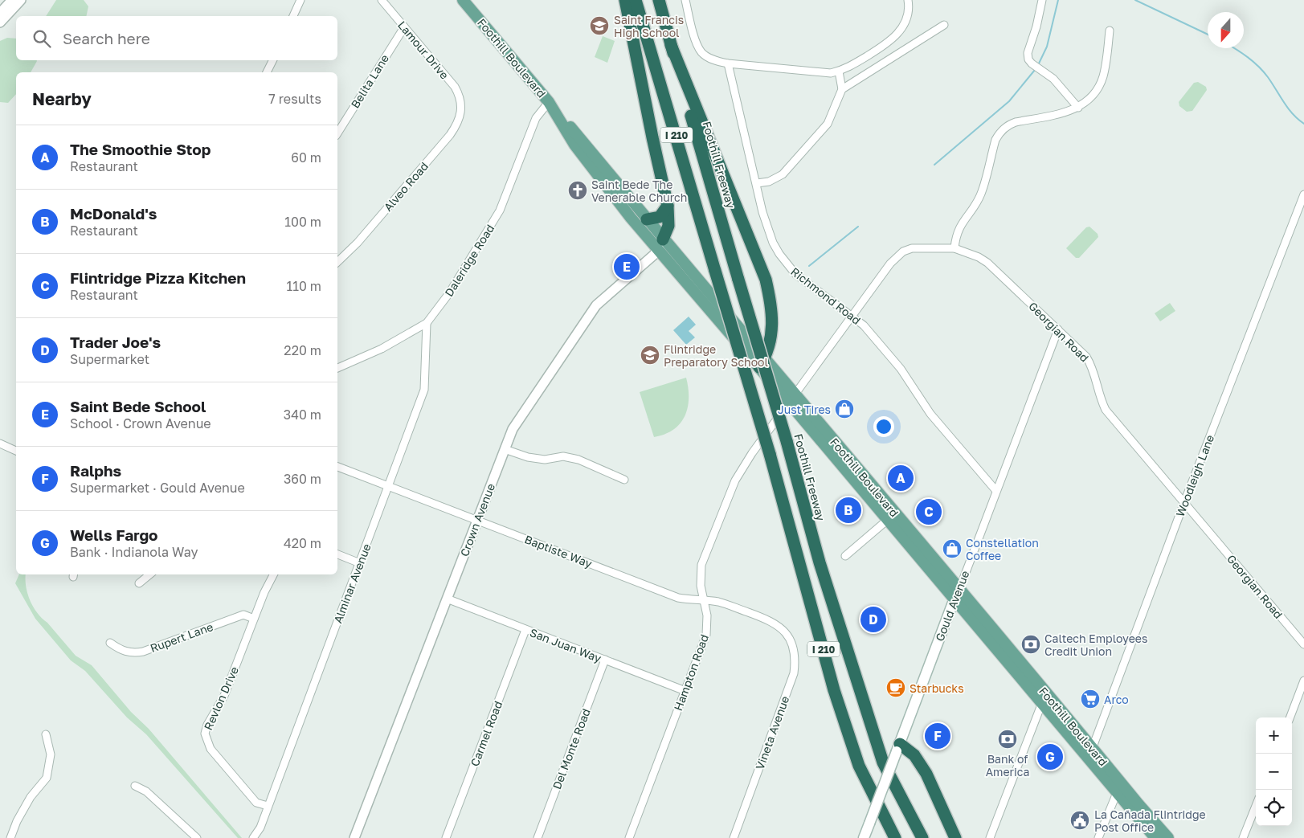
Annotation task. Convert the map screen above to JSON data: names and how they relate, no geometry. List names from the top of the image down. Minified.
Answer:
{"streets":{"highway":["I 210","Foothill Freeway"],"main road":["Foothill Boulevard","Gould Avenue"],"street":["Lamour Drive","Belita Lane","Alveo Road","Daleridge Road","Richmond Road","Georgian Road","Woodleigh Lane","Crown Avenue","Baptiste Way","Alminar Avenue","Rupert Lane","San Juan Way","Hampton Road","Revlon Drive","Vineta Avenue","Carmel Road","Del Monte Road"]},"crossings":[["Lamour Drive","Belita Lane"],["Lamour Drive","Alveo Road"],["Foothill Boulevard","Daleridge Road"],["Foothill Boulevard","Georgian Road"],["Foothill Boulevard","Woodleigh Lane"],["Foothill Boulevard","Crown Avenue"],["Foothill Boulevard","Gould Avenue"],["Foothill Boulevard","Hampton Road"],["Daleridge Road","Alminar Avenue"],["Richmond Road","Georgian Road"],["Richmond Road","Gould Avenue"],["Georgian Road","Woodleigh Lane"],["Georgian Road","Gould Avenue"],["Georgian Road","Hampton Road"],["Crown Avenue","Baptiste Way"],["Crown Avenue","San Juan Way"],["Baptiste Way","Alminar Avenue"],["Baptiste Way","Hampton Road"],["Baptiste Way","Vineta Avenue"],["Alminar Avenue","Revlon Drive"],["Rupert Lane","Revlon Drive"],["San Juan Way","Hampton Road"],["San Juan Way","Carmel Road"],["San Juan Way","Del Monte Road"]],"places":{"school or university":["Saint Francis High School","Flintridge Preparatory School"],"church":["Saint Bede The Venerable Church"],"shop":["Just Tires","Constellation Coffee"],"bank":["Caltech Employees Credit Union","Bank of America"],"cafe":["Starbucks"],"supermarket":["Arco"],"public building":["La Cañada Flintridge Post Office"]},"north":"bottom","page":{"search":"Search here","heading":["Nearby","7 results"],"list":[{"mark":"A","name":"The Smoothie Stop","note":"Restaurant","value":"60 m"},{"mark":"B","name":"McDonald's","note":"Restaurant","value":"100 m"},{"mark":"C","name":"Flintridge Pizza Kitchen","note":"Restaurant","value":"110 m"},{"mark":"D","name":"Trader Joe's","note":"Supermarket","value":"220 m"},{"mark":"E","name":"Saint Bede School","note":"School · Crown Avenue","value":"340 m"},{"mark":"F","name":"Ralphs","note":"Supermarket · Gould Avenue","value":"360 m"},{"mark":"G","name":"Wells Fargo","note":"Bank · Indianola Way","value":"420 m"}],"pins":["E","A","B","C","D","F","G"],"map_buttons":["+","−"]}}
